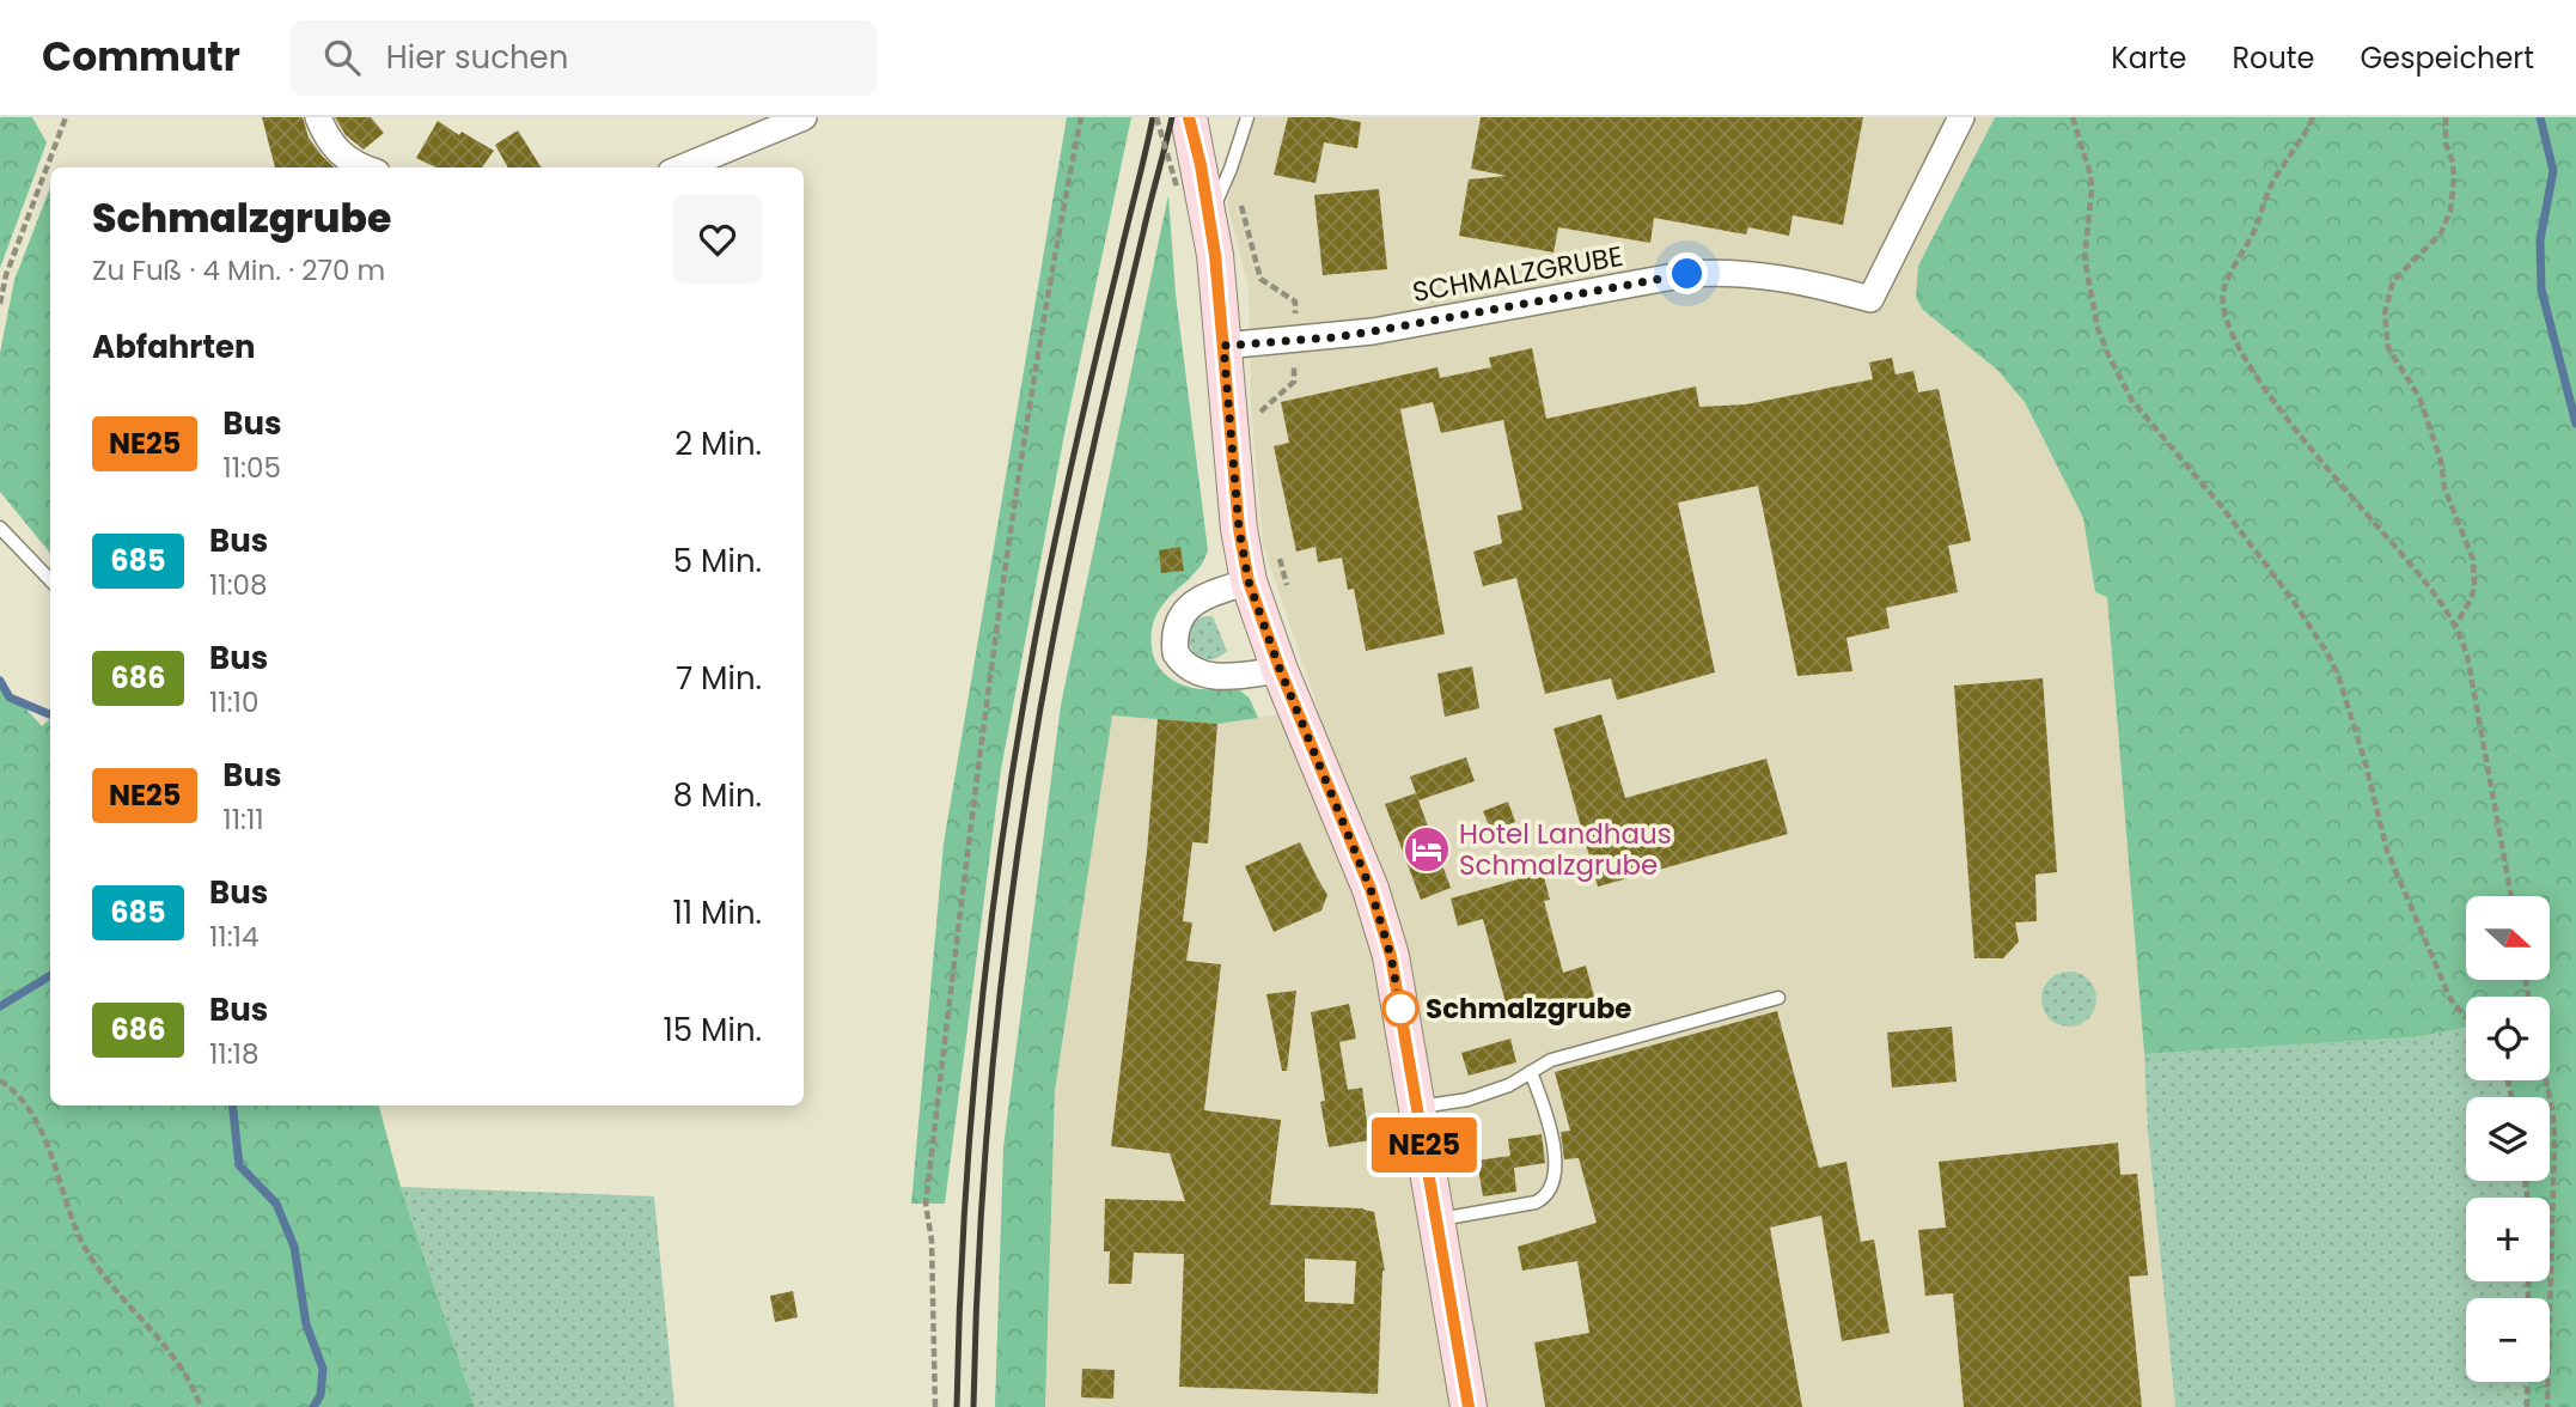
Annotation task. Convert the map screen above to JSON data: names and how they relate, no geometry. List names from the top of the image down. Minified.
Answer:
{"streets":{"street":["SCHMALZGRUBE"]},"places":{"hotel":["Hotel Landhaus Schmalzgrube"],"other":["Schmalzgrube"]},"lines":["bus line NE25"],"north":"right","page":{"header":"Commutr","search":"Hier suchen","nav":["Karte","Route","Gespeichert"],"on_map":"NE25","heading":[["Schmalzgrube","Zu Fuß · 4 Min. · 270 m"],"Abfahrten"],"list":[{"mark":"NE25","name":"Bus","note":"11:05","value":"2 Min."},{"mark":"685","name":"Bus","note":"11:08","value":"5 Min."},{"mark":"686","name":"Bus","note":"11:10","value":"7 Min."},{"mark":"NE25","name":"Bus","note":"11:11","value":"8 Min."},{"mark":"685","name":"Bus","note":"11:14","value":"11 Min."},{"mark":"686","name":"Bus","note":"11:18","value":"15 Min."}],"map_buttons":["+","−"]}}
